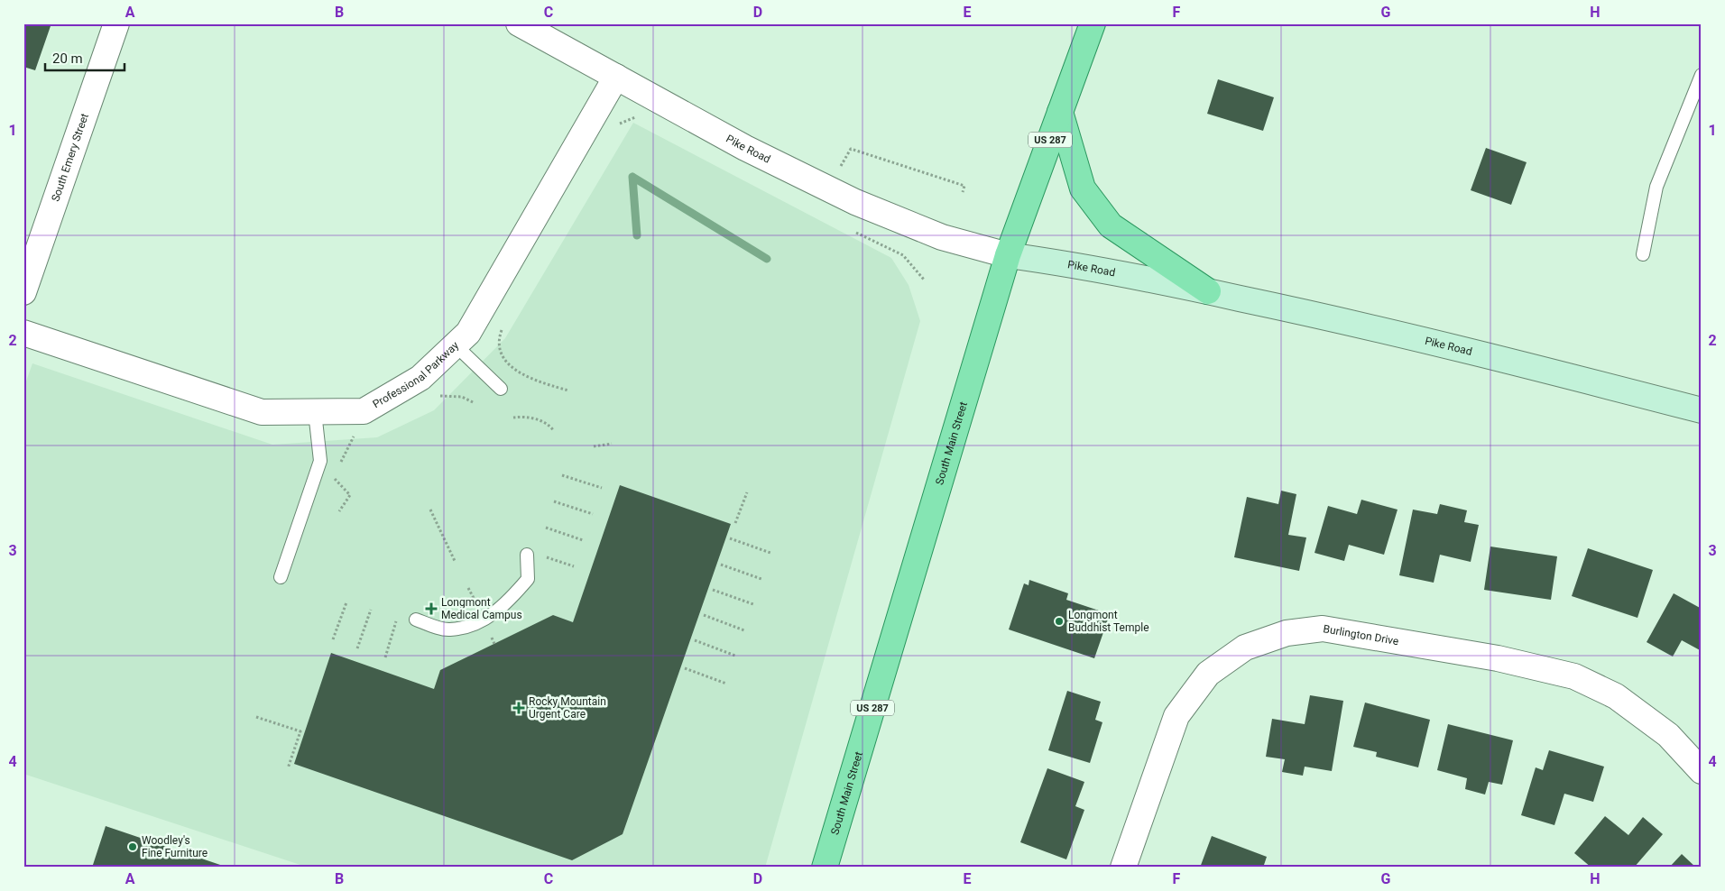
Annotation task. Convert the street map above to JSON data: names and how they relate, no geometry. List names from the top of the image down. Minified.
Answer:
{"streets":{"main road":["US 287","Pike Road","South Main Street"],"street":["South Emery Street","Professional Parkway","Burlington Drive"]},"crossings":[["Pike Road","Professional Parkway"],["Pike Road","South Main Street"]],"places":{"health":["Longmont Medical Campus","Rocky Mountain Urgent Care"],"other":["Longmont Buddhist Temple","Woodley's Fine Furniture"]},"scale_bar":"20 m","grid":{"columns":["A","B","C","D","E","F","G","H"],"rows":["1","2","3","4"]}}
